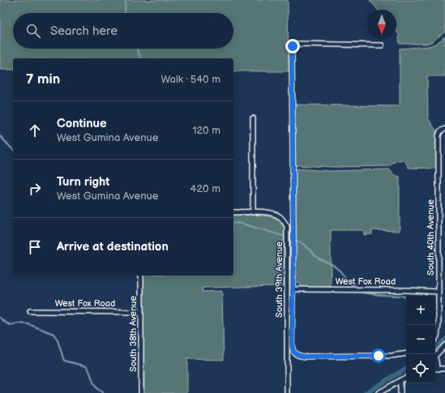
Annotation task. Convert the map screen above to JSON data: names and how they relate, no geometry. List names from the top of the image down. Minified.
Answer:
{"streets":{"street":["South 40th Avenue","South 39th Avenue","West Fox Road","South 38th Avenue"]},"crossings":[["South 40th Avenue","West Fox Road"],["West Fox Road","South 38th Avenue"]],"north":"bottom","page":{"search":"Search here","heading":["7 min","Walk · 540 m"],"list":[["Continue","West Gumina Avenue","120 m"],["Turn right","West Gumina Avenue","420 m"],"Arrive at destination"],"map_buttons":["+","−"]}}
